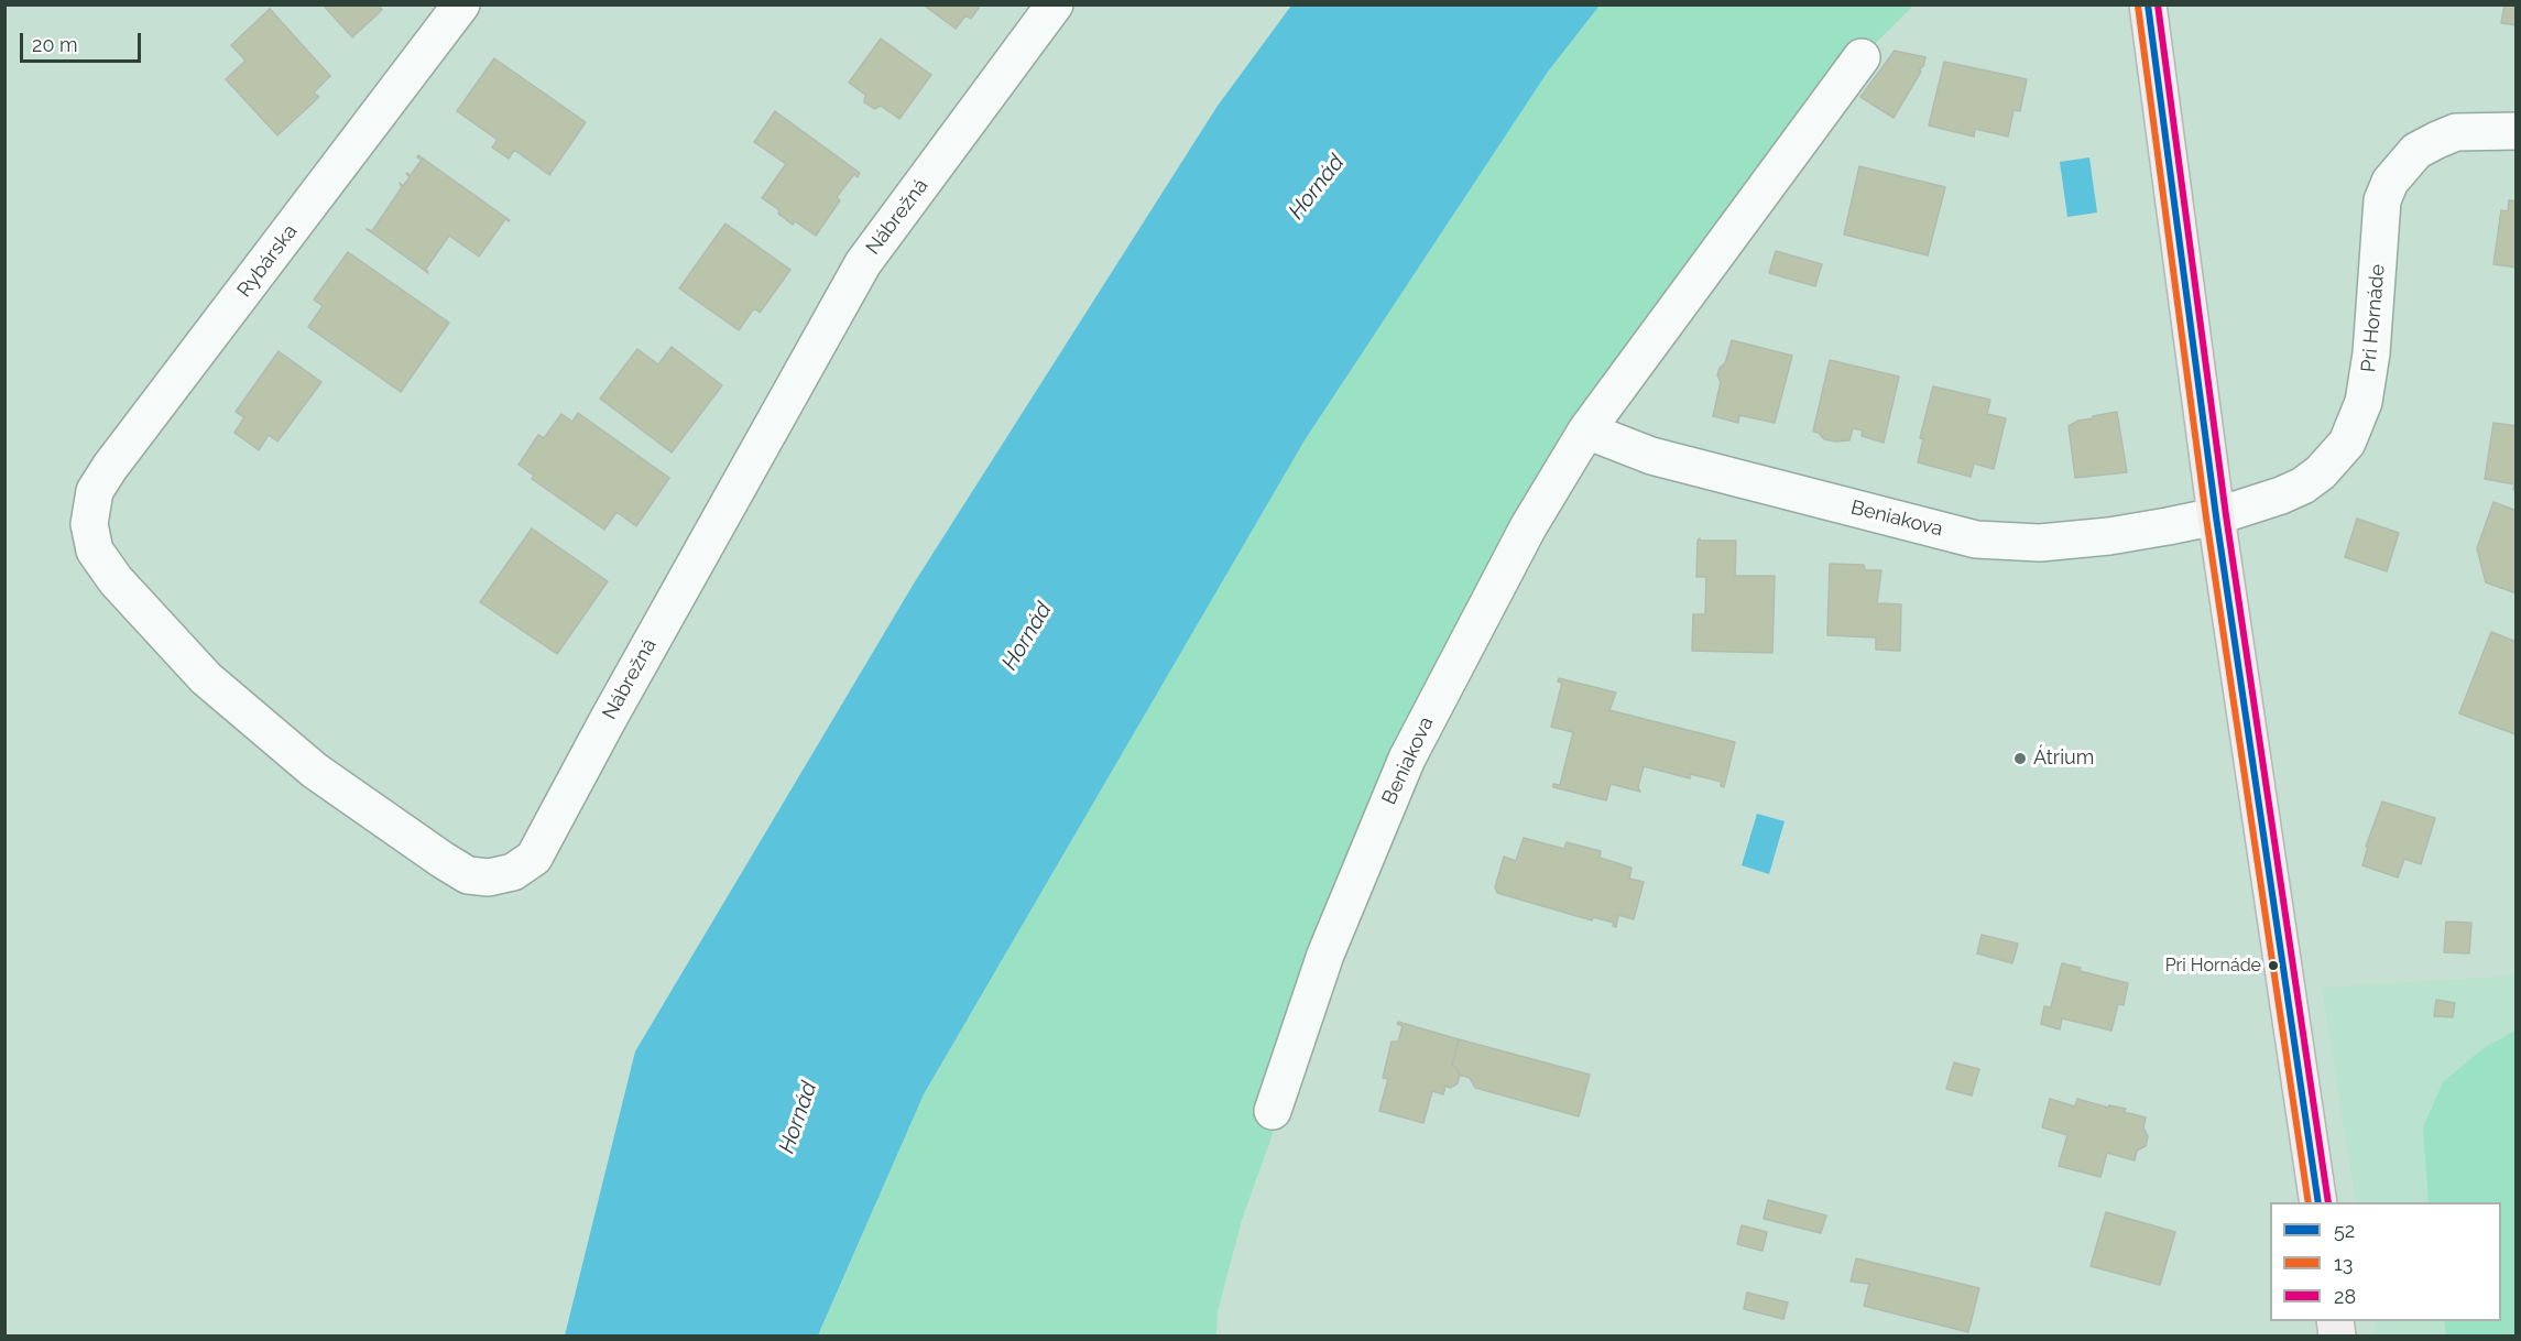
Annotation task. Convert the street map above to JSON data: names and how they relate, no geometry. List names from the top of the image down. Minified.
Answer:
{"streets":{"street":["Nábrežná","Rybárska","Pri Hornáde","Beniakova"]},"crossings":[["Nábrežná","Rybárska"],["Pri Hornáde","Beniakova"]],"water":["Hornád"],"places":["Átrium","Pri Hornáde"],"lines":["transit line 52","transit line 28","transit line 13"],"legend":["52","13","28"],"scale_bar":"20 m"}
